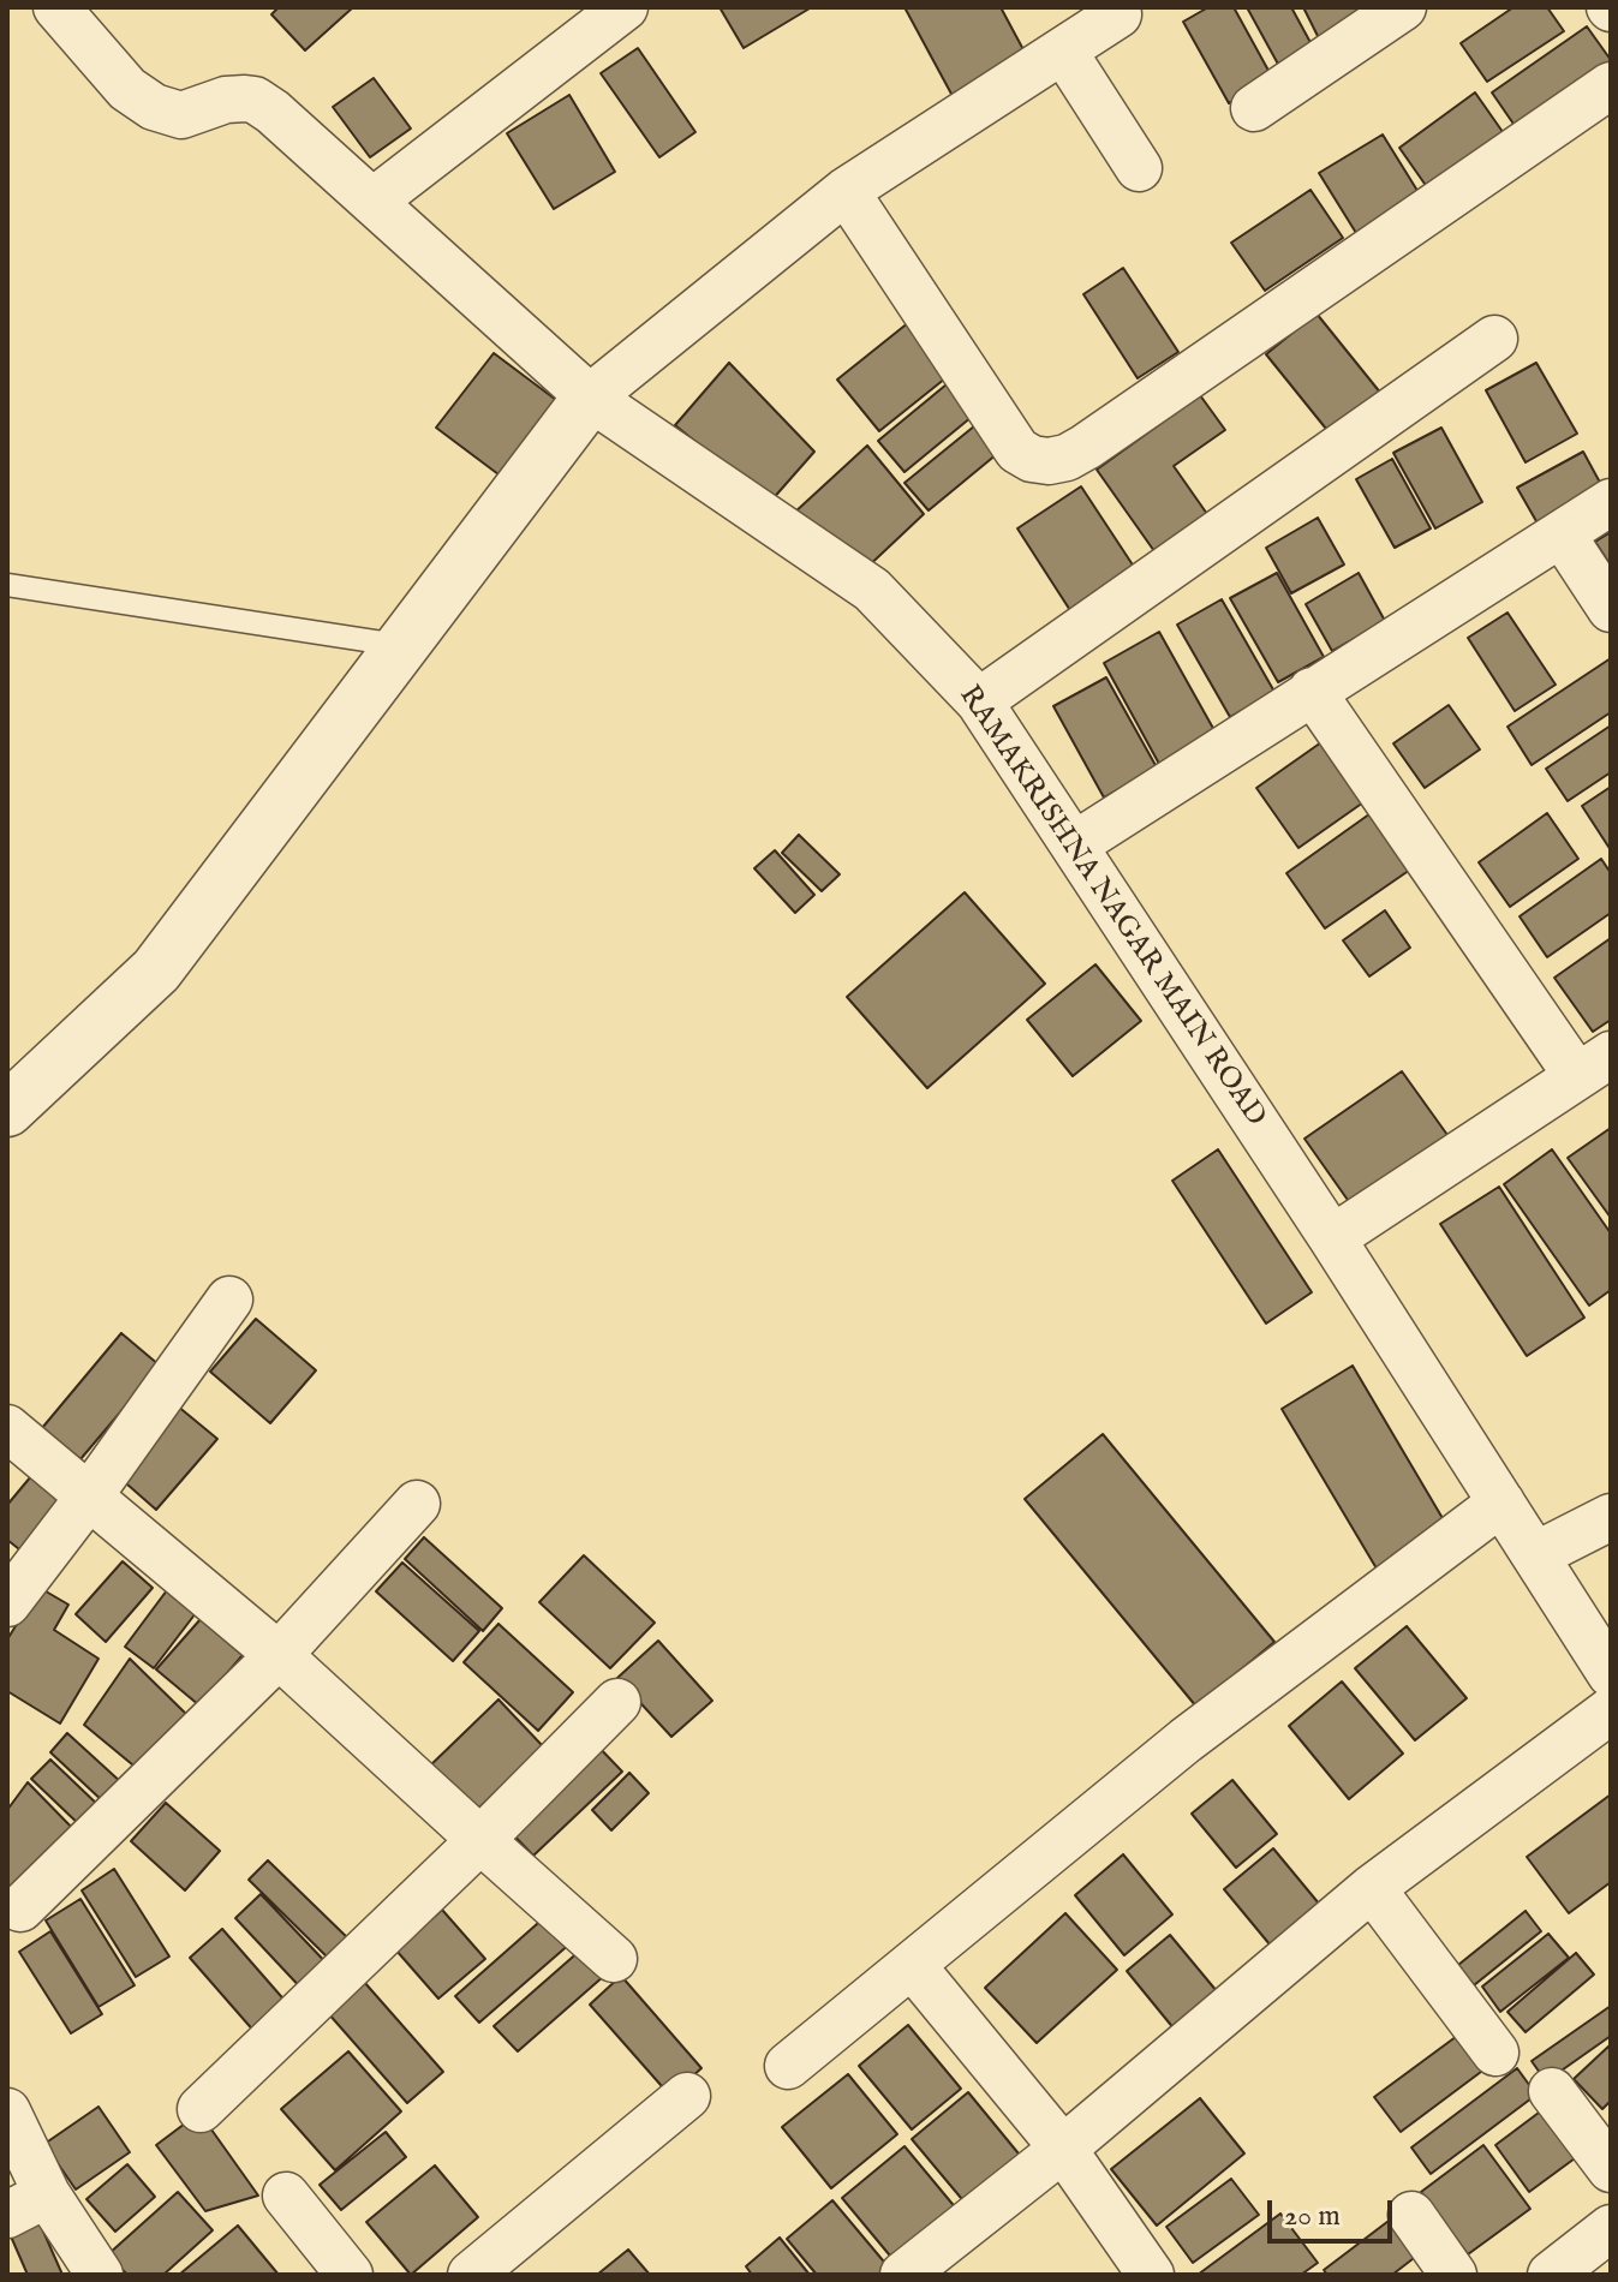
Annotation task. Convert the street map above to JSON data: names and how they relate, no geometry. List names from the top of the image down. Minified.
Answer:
{"streets":{"street":["RAMAKRISHNA NAGAR MAIN ROAD"]},"scale_bar":"20 m"}
